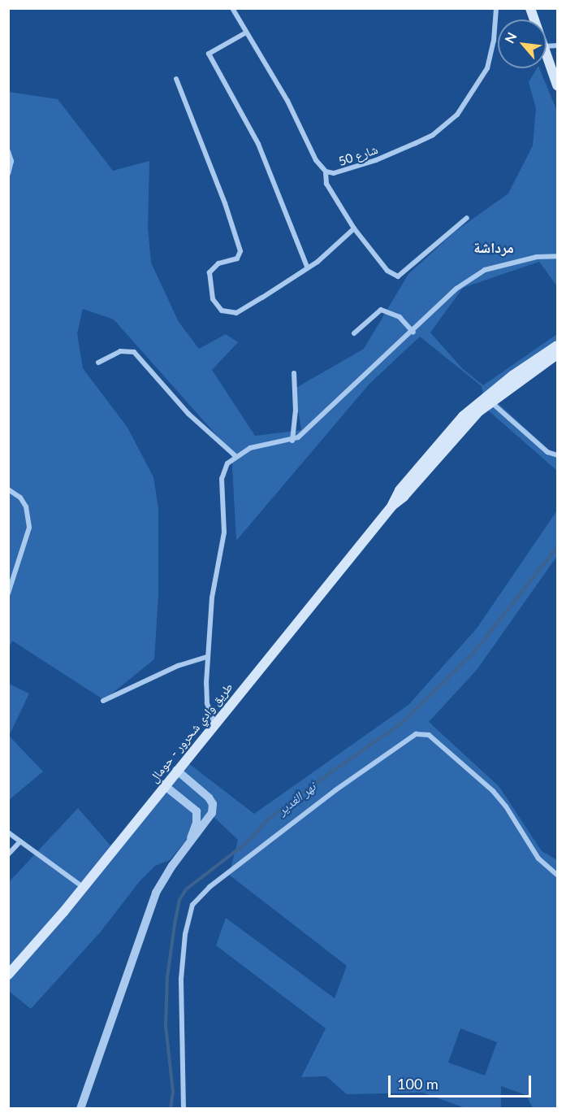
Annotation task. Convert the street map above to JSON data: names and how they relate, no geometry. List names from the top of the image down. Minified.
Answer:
{"streets":{"main road":["طريق وادي شحرور - حومال"],"street":["شارع 50"]},"districts":["مرداشة"],"water":["نهر الغدير"],"scale_bar":"100 m","north":"top left"}
